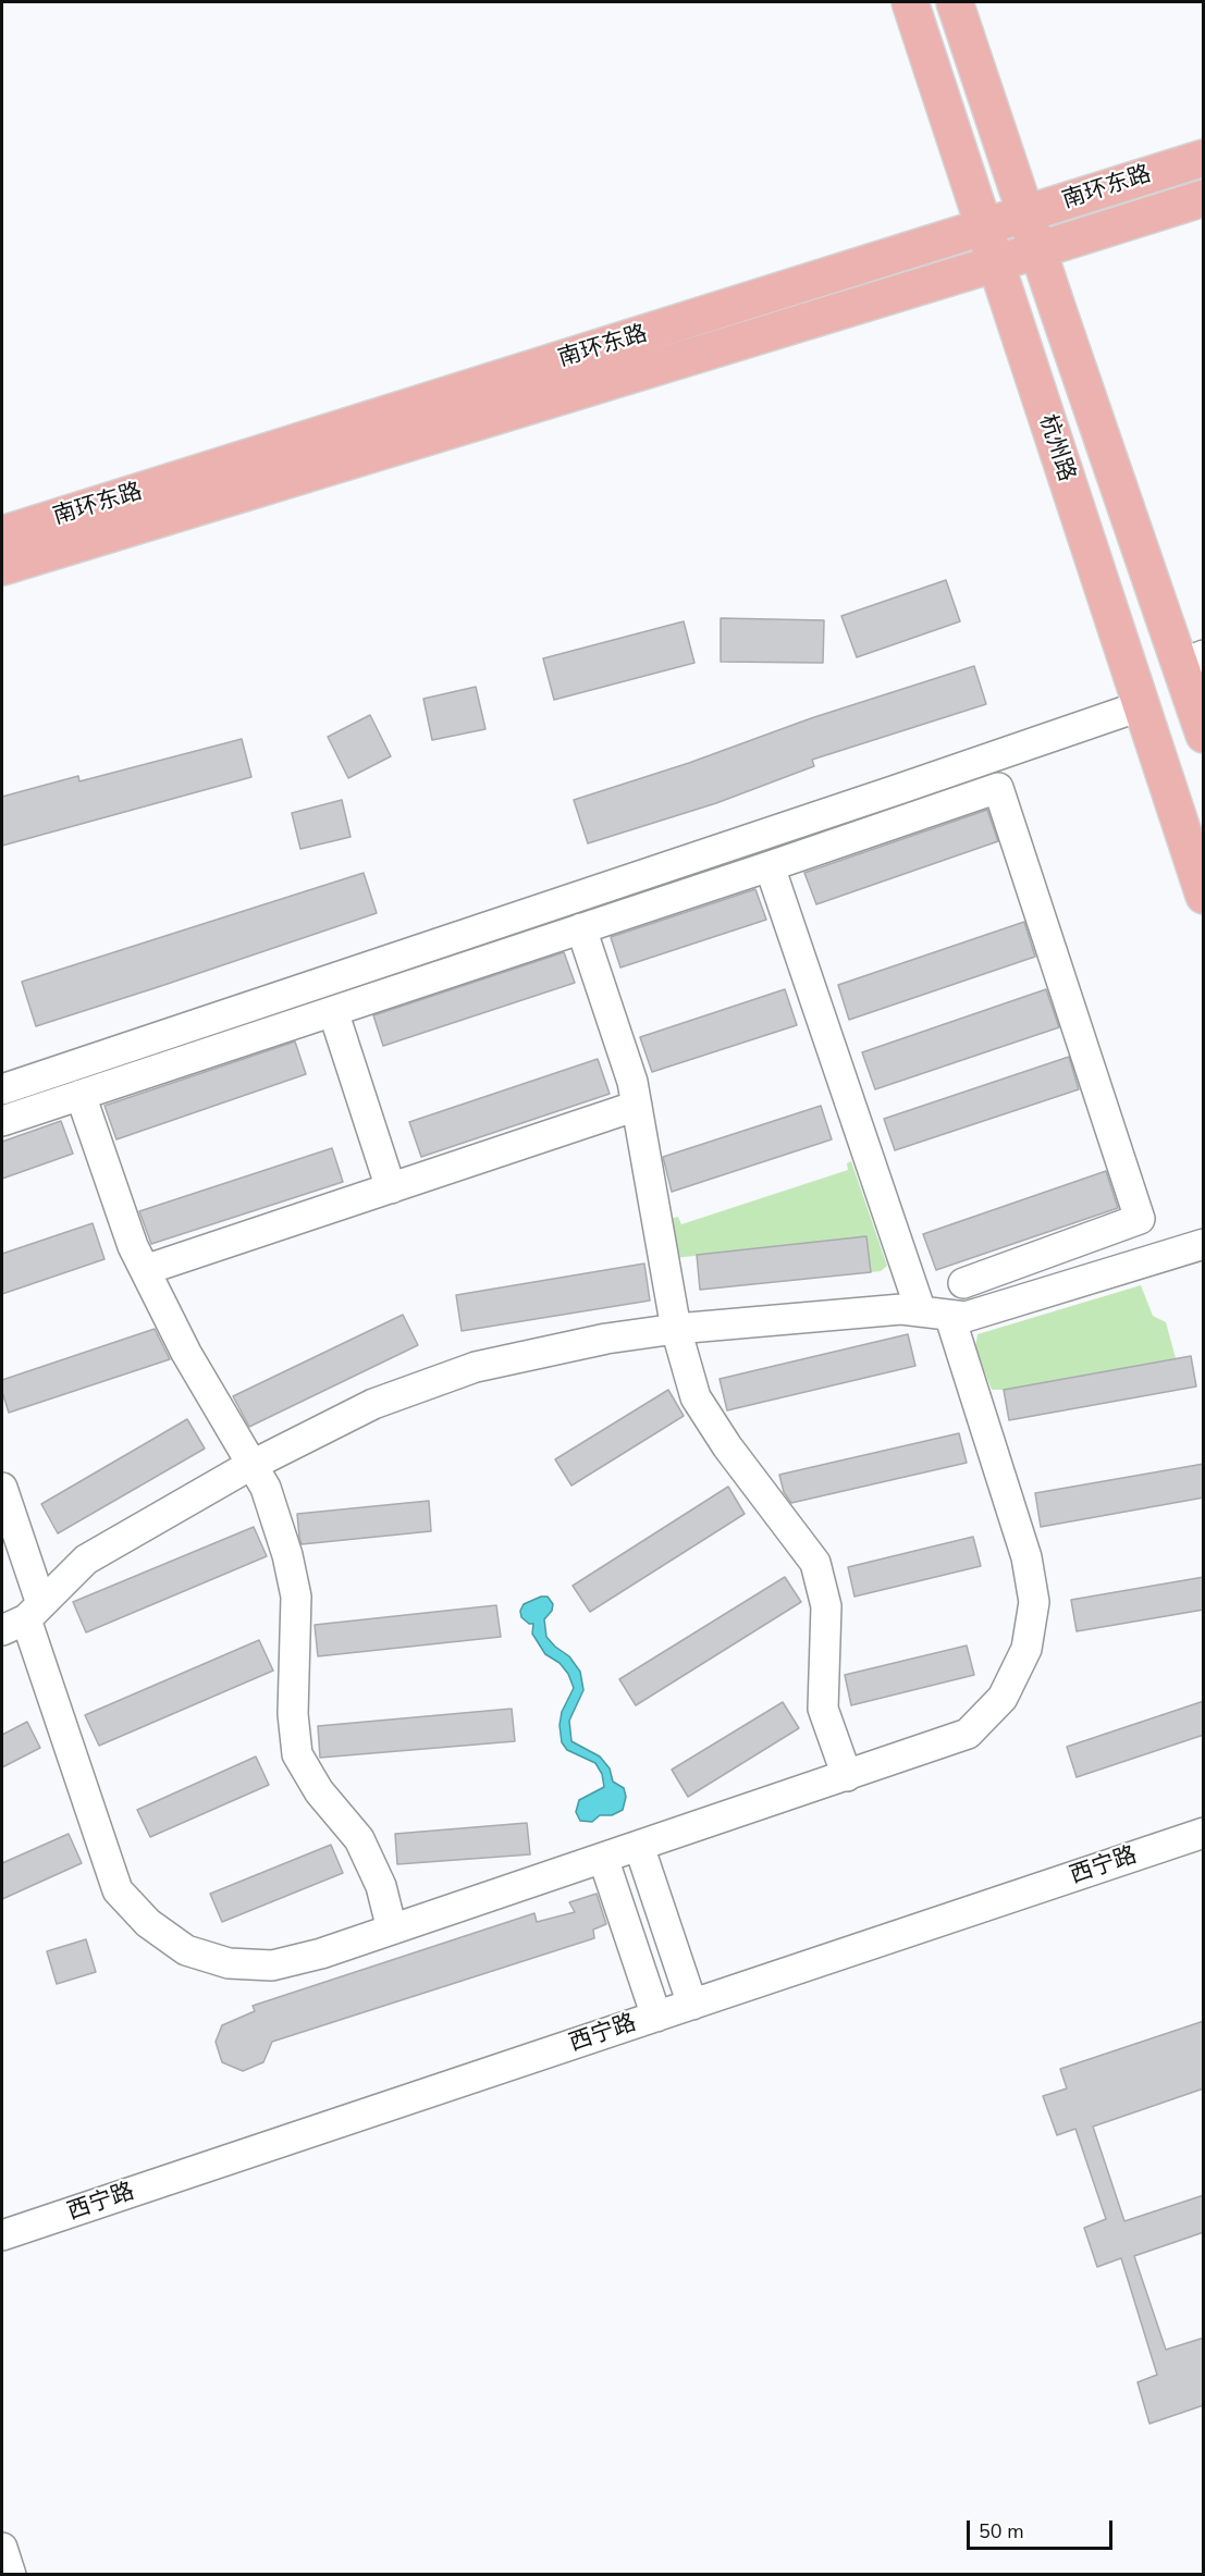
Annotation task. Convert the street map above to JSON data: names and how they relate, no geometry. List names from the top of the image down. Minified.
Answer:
{"streets":{"main road":["南环东路","杭州路"],"street":["西宁路"]},"crossings":[["南环东路","杭州路"]],"scale_bar":"50 m"}
